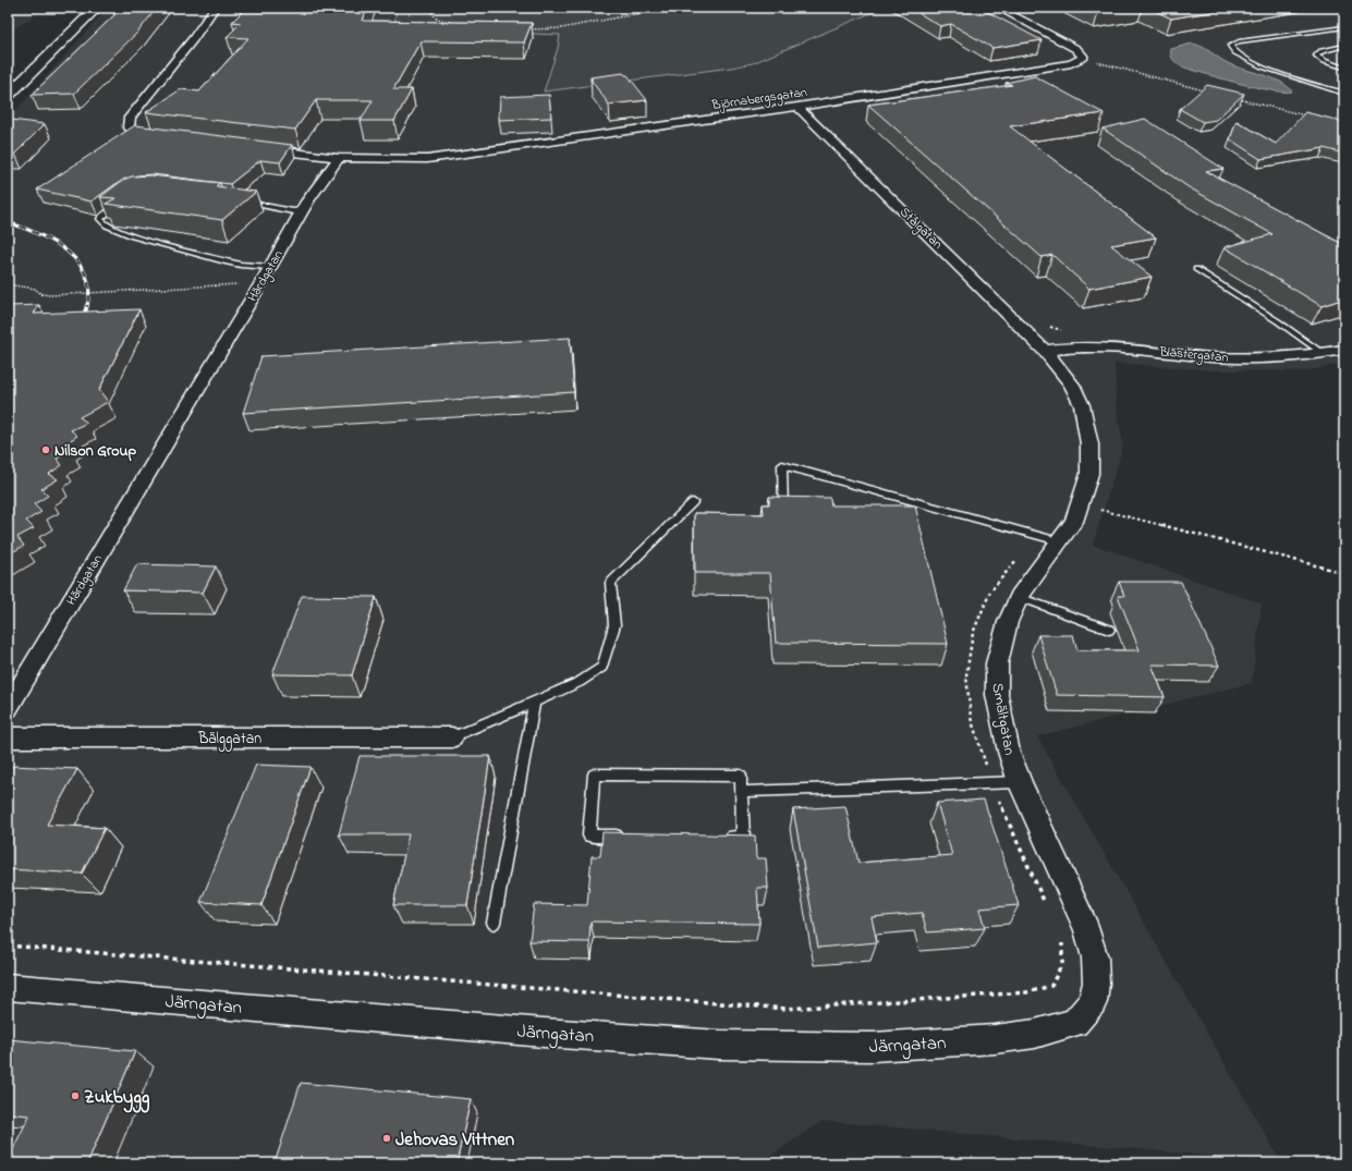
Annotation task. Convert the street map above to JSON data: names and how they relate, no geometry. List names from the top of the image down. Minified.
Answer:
{"streets":{"street":["Björnabergsgatan","Stålgatan","Härdgatan","Blästergatan","Smältgatan","Bälggatan","Järngatan"]},"crossings":[["Björnabergsgatan","Stålgatan"],["Björnabergsgatan","Härdgatan"],["Stålgatan","Blästergatan"],["Stålgatan","Smältgatan"],["Blästergatan","Smältgatan"],["Smältgatan","Järngatan"]],"places":["Nilson Group","Zukbygg","Jehovas Vittnen"]}
